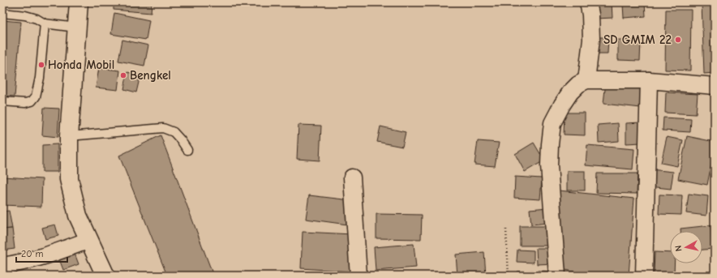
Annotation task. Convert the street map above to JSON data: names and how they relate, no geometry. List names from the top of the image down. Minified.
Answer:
{"places":["SD GMIM 22","Honda Mobil","Bengkel"],"scale_bar":"20 m","north":"left"}
